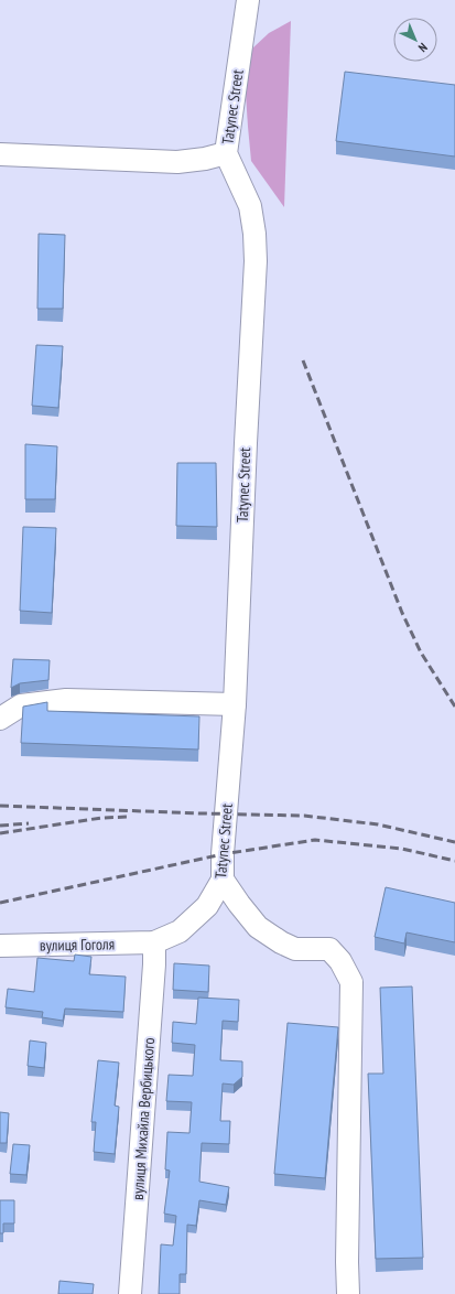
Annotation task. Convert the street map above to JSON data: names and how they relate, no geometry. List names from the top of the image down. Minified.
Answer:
{"streets":{"street":["Tatynec Street","вулиця Гоголя","вулиця Михайла Вербицького"]},"crossings":[["Tatynec Street","вулиця Гоголя"],["Tatynec Street","вулиця Михайла Вербицького"],["вулиця Гоголя","вулиця Михайла Вербицького"]],"north":"bottom right"}
